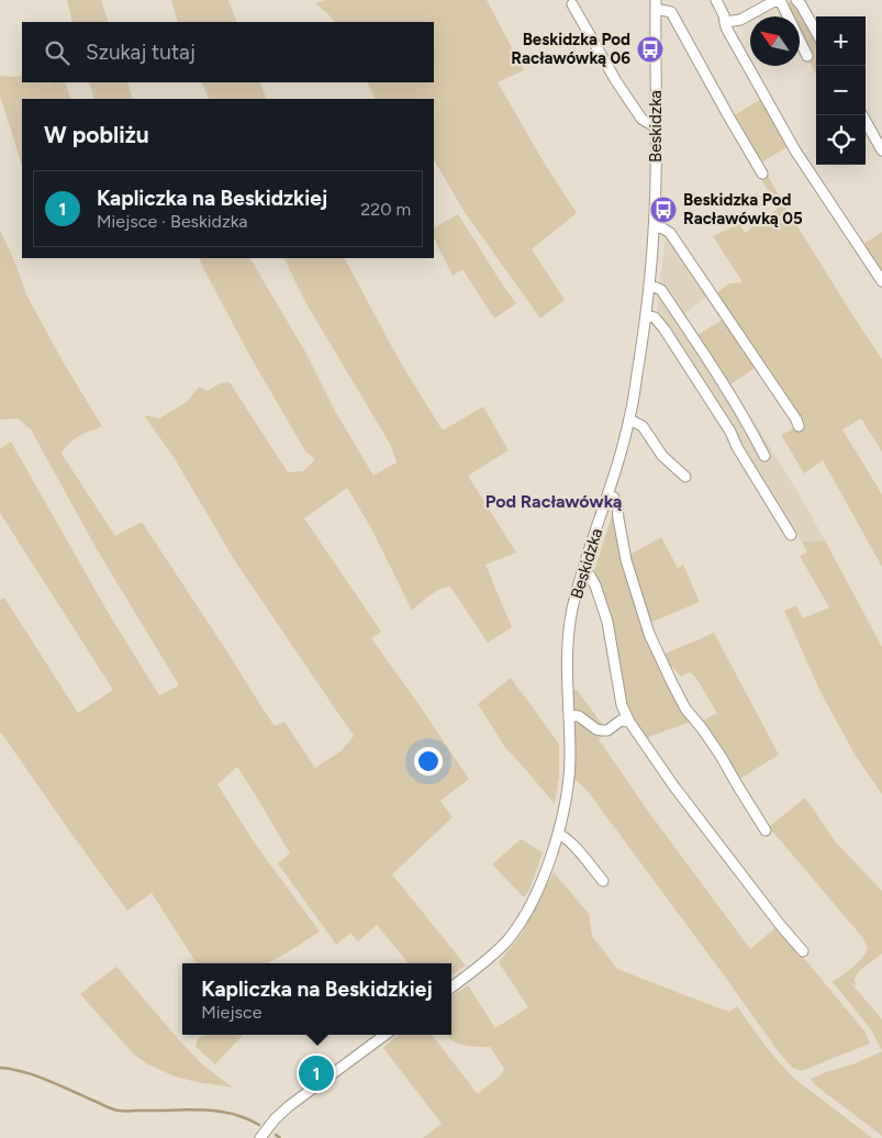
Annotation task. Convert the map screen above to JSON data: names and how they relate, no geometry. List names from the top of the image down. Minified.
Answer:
{"streets":{"street":["Beskidzka"]},"districts":["Pod Racławówką"],"places":{"bus stop":["Beskidzka Pod Racławówką 06","Beskidzka Pod Racławówką 05"]},"north":"top left","page":{"map_buttons":["+","−"],"search":"Szukaj tutaj","heading":"W pobliżu","list":[{"mark":"1","name":"Kapliczka na Beskidzkiej","note":"Miejsce · Beskidzka","value":"220 m"}],"popup":["Kapliczka na Beskidzkiej","Miejsce"],"pins":"1"}}
